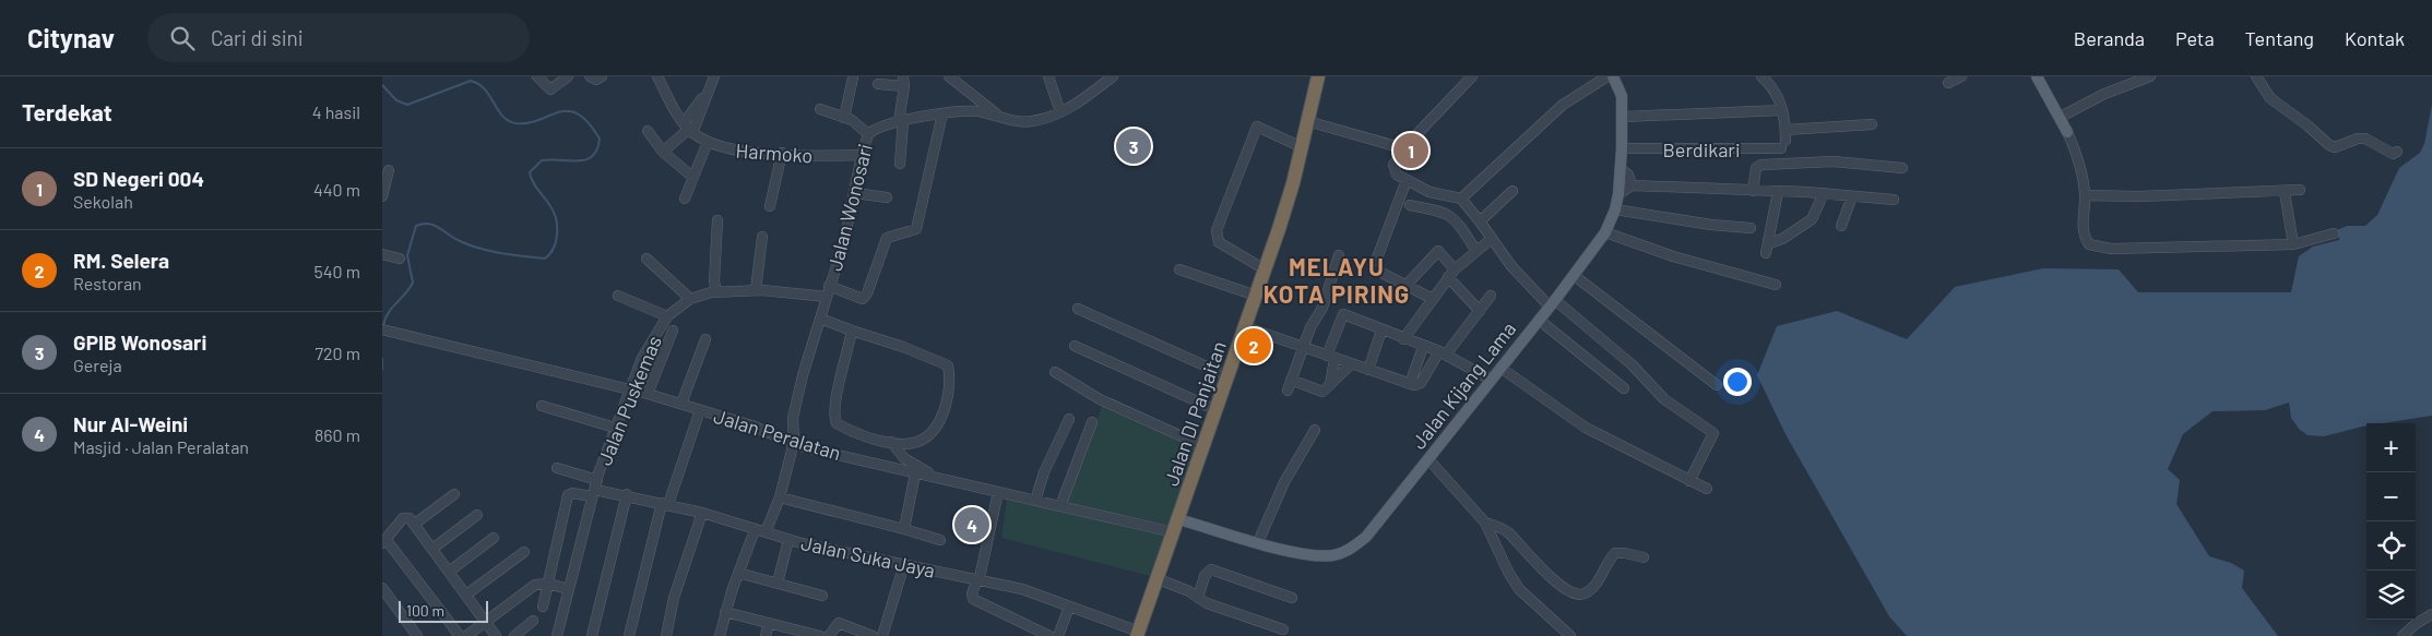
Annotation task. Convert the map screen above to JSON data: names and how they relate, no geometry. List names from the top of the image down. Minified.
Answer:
{"streets":{"highway":["Jalan DI Panjaitan"],"main road":["Jalan Kijang Lama"],"street":["Berdikari","Harmoko","Jalan Wonosari","Jalan Puskemas","Jalan Peralatan","Jalan Suka Jaya"]},"crossings":[["Berdikari","Jalan Kijang Lama"],["Harmoko","Jalan Wonosari"],["Jalan Wonosari","Jalan Puskemas"],["Jalan Wonosari","Jalan Peralatan"],["Jalan Wonosari","Jalan Suka Jaya"],["Jalan Kijang Lama","Jalan DI Panjaitan"],["Jalan Puskemas","Jalan Peralatan"],["Jalan Puskemas","Jalan Suka Jaya"],["Jalan DI Panjaitan","Jalan Peralatan"],["Jalan DI Panjaitan","Jalan Suka Jaya"]],"districts":["MELAYU KOTA PIRING"],"scale_bar":"100 m","page":{"header":"Citynav","search":"Cari di sini","nav":["Beranda","Peta","Tentang","Kontak"],"heading":["Terdekat","4 hasil"],"pins":["3","1","2","4"],"list":[{"mark":"1","name":"SD Negeri 004","note":"Sekolah","value":"440 m"},{"mark":"2","name":"RM. Selera","note":"Restoran","value":"540 m"},{"mark":"3","name":"GPIB Wonosari","note":"Gereja","value":"720 m"},{"mark":"4","name":"Nur Al-Weini","note":"Masjid · Jalan Peralatan","value":"860 m"}],"map_buttons":["+","−"],"scale":"100 m"}}
